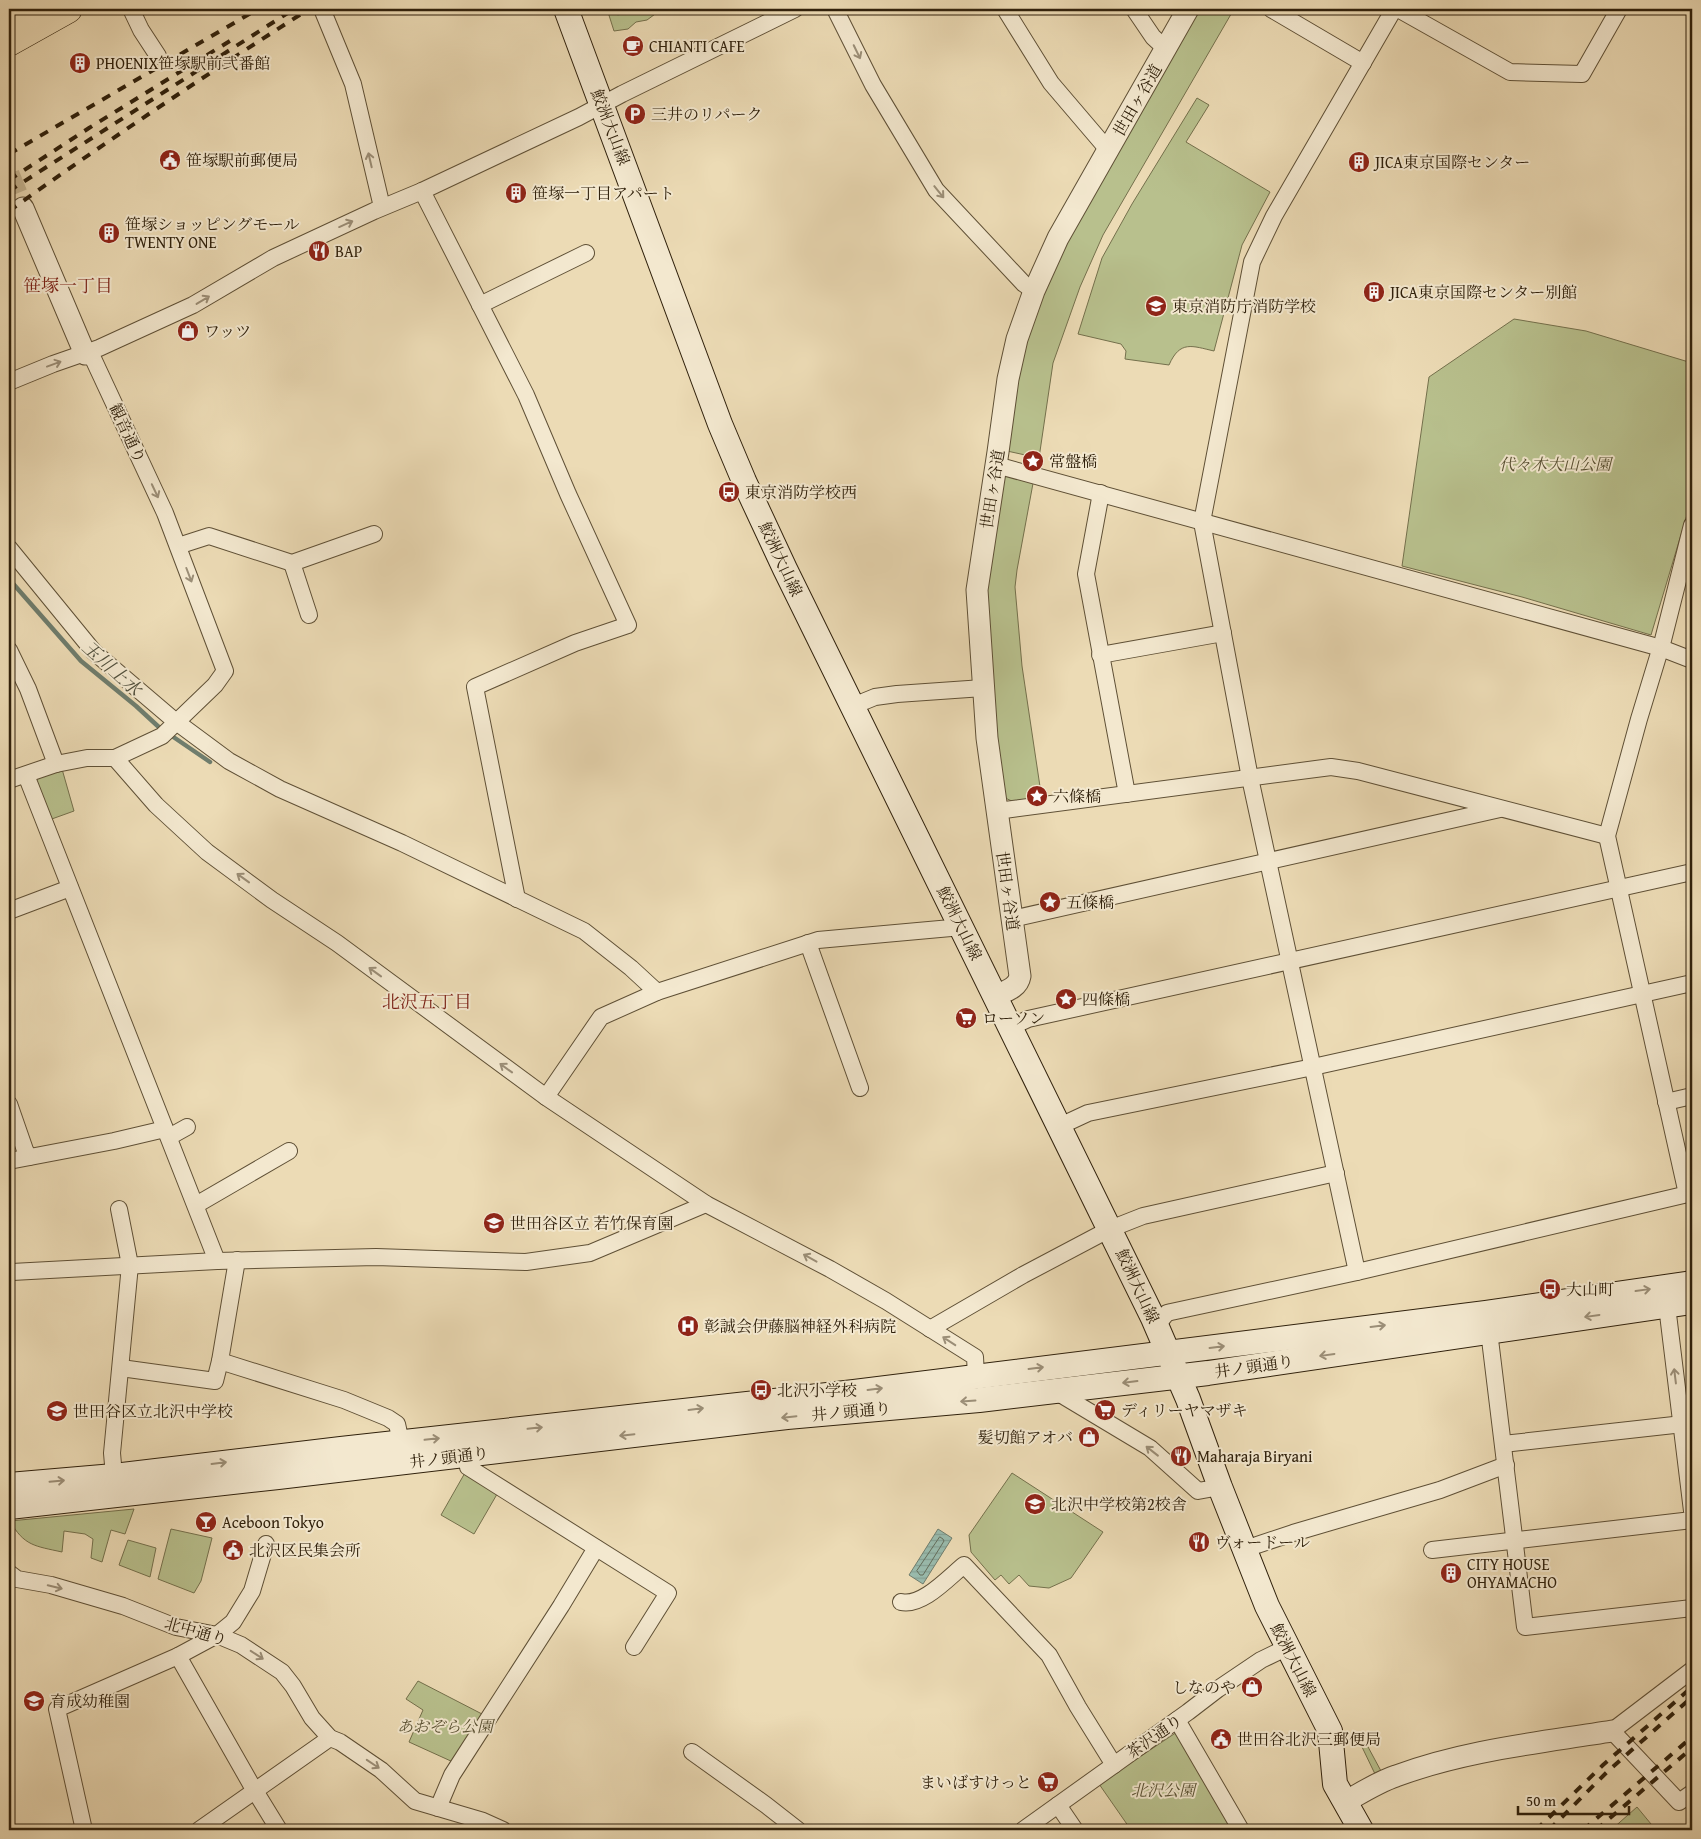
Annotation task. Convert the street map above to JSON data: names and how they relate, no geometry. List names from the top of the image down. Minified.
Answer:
{"streets":{"main road":["鮫洲大山線","井ノ頭通り"],"street":["世田ヶ谷道","観音通り","北中通り","茶沢通り"]},"crossings":[["世田ヶ谷道","鮫洲大山線"],["鮫洲大山線","井ノ頭通り"],["鮫洲大山線","茶沢通り"]],"one_way":["観音通り","北中通り"],"districts":["笹塚一丁目","北沢五丁目"],"water":["玉川上水"],"parks":["代々木大山公園","あおぞら公園","北沢公園"],"places":{"cafe":["CHIANTI CAFE"],"building":["PHOENIX笹塚駅前弐番館","JICA東京国際センター","笹塚一丁目アパート","笹塚ショッピングモール TWENTY ONE","JICA東京国際センター別館","CITY HOUSE OHYAMACHO"],"parking":["三井のリパーク"],"public building":["笹塚駅前郵便局","北沢区民集会所","世田谷北沢三郵便局"],"restaurant":["BAP","Maharaja Biryani","ヴォードール"],"school or university":["東京消防庁消防学校","世田谷区立 若竹保育園","世田谷区立北沢中学校","北沢中学校第2校舎","育成幼稚園"],"shop":["ワッツ","髪切館アオバ","しなのや"],"place":["常盤橋","六條橋","五條橋","四條橋"],"bus stop":["東京消防学校西","大山町","北沢小学校"],"supermarket":["ローソン","ディリーヤマザキ","まいばすけっと"],"hospital":["彰誠会伊藤脳神経外科病院"],"bar":["Aceboon Tokyo"]},"scale_bar":"50 m"}
